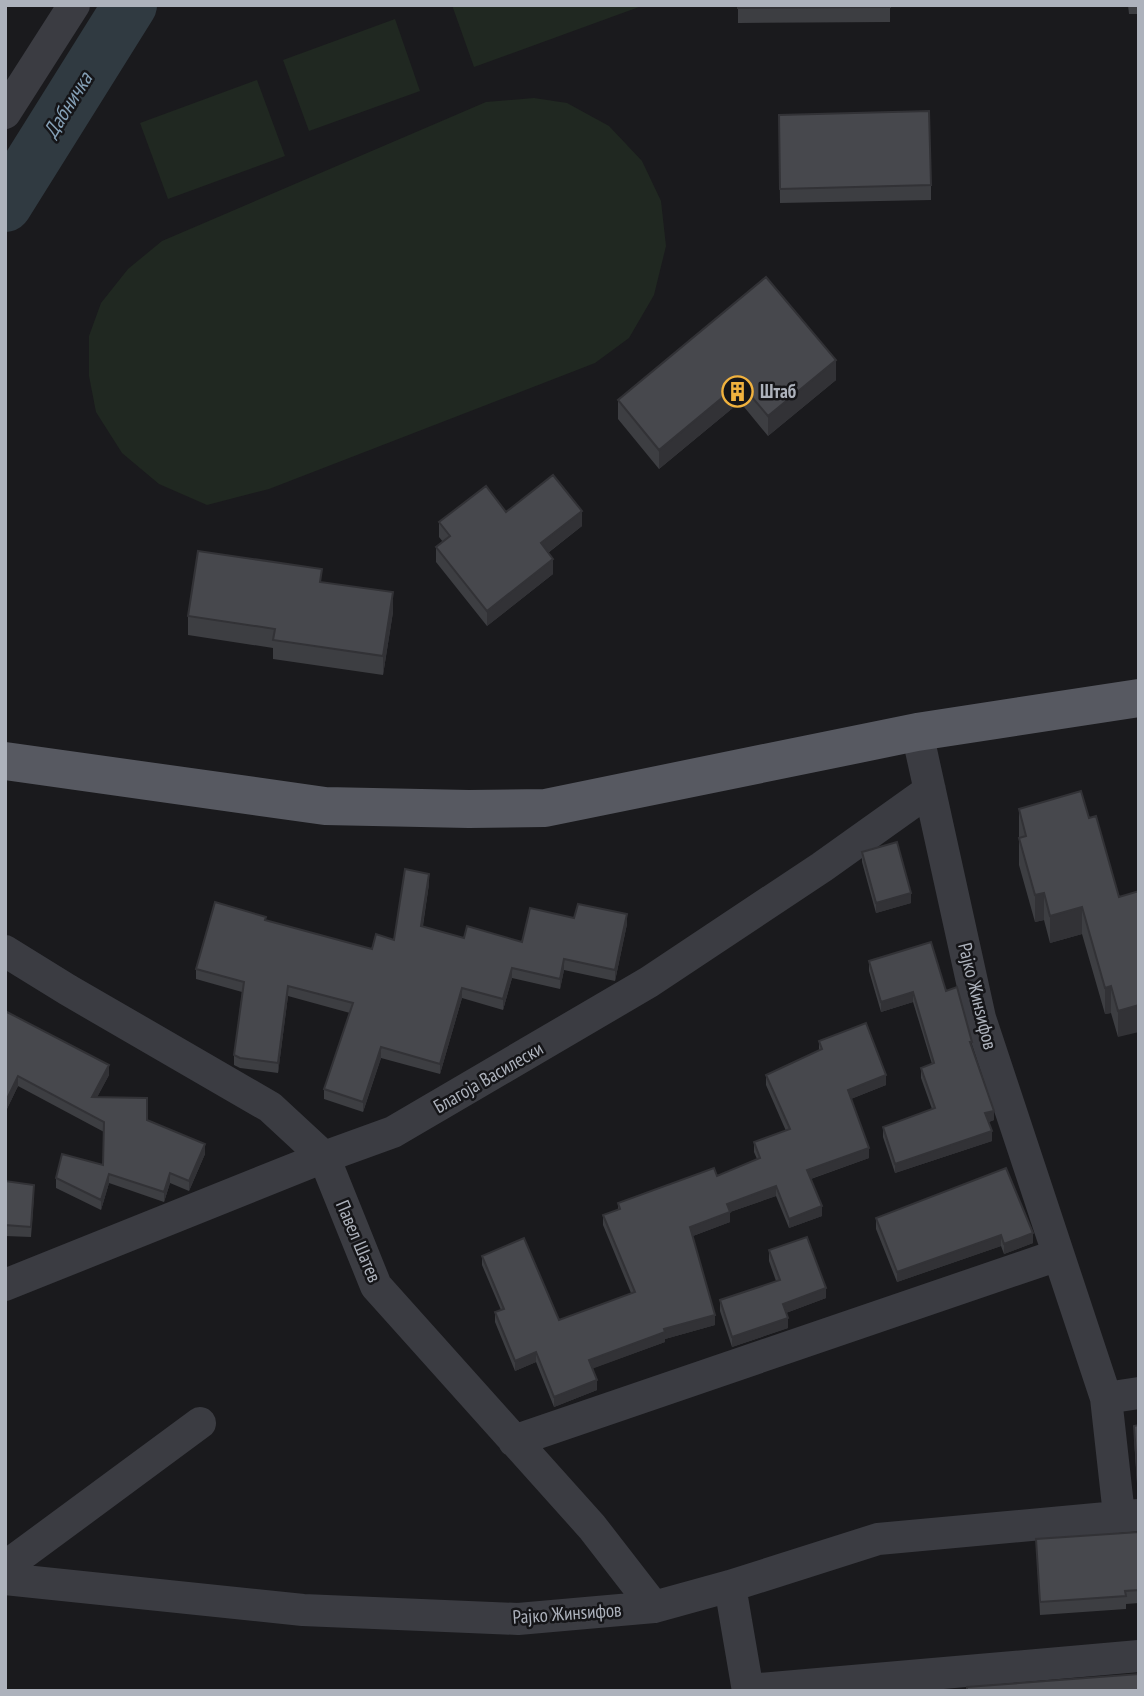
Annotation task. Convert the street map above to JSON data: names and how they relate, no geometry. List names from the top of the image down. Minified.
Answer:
{"streets":{"street":["Рајко Жинѕифов","Благоја Василески","Павел Шатев"]},"crossings":[["Рајко Жинѕифов","Благоја Василески"],["Рајко Жинѕифов","Павел Шатев"],["Благоја Василески","Павел Шатев"]],"water":["Дабничка"],"places":{"building":["Штаб"]}}
